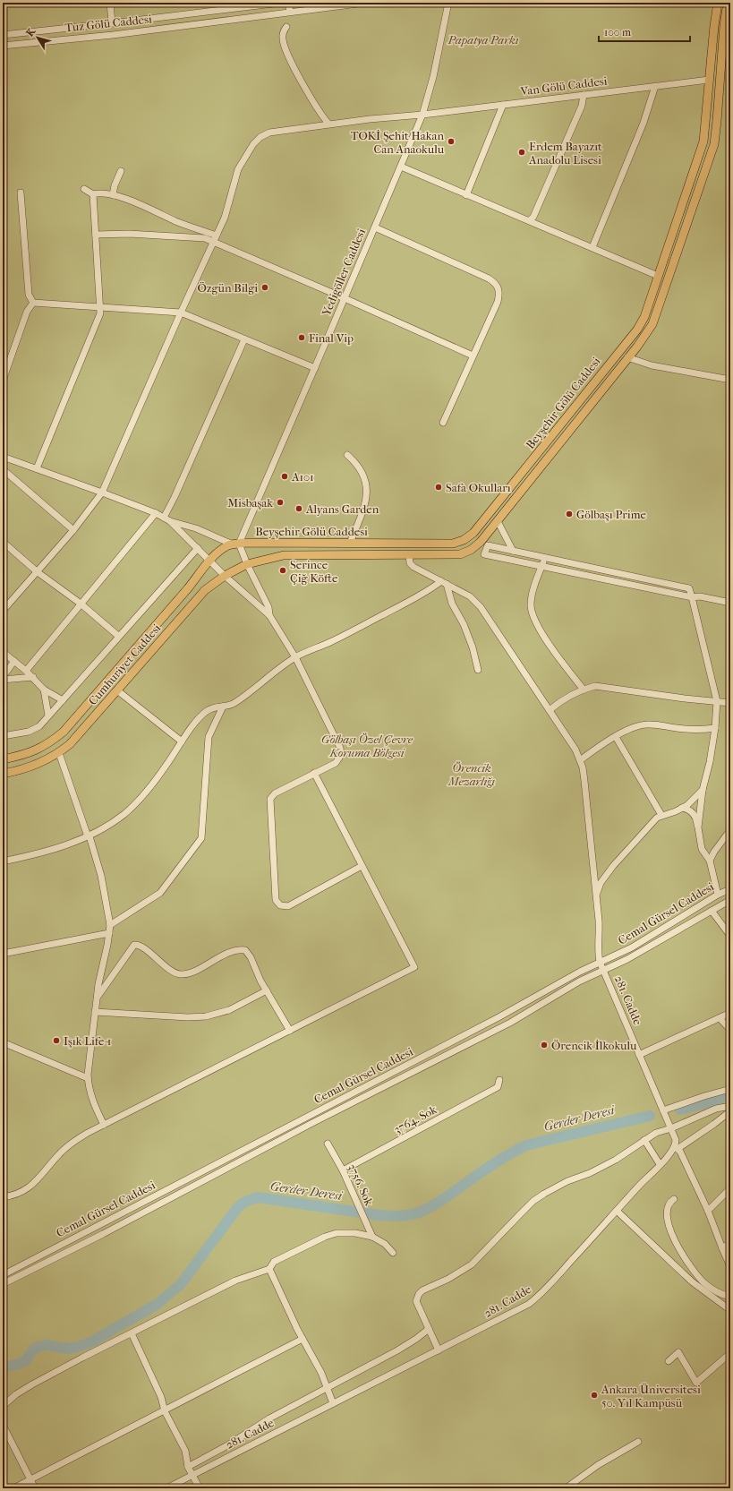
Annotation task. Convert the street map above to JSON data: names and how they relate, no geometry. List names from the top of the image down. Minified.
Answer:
{"streets":{"main road":["Beyşehir Gölü Caddesi","Cumhuriyet Caddesi"],"street":["Tuz Gölü Caddesi","Van Gölü Caddesi","Yedigöller Caddesi","Cemal Gürsel Caddesi","281. Cadde","3764. Sok","3756. Sok"]},"crossings":[["Van Gölü Caddesi","Yedigöller Caddesi"],["Van Gölü Caddesi","Beyşehir Gölü Caddesi"],["Yedigöller Caddesi","Beyşehir Gölü Caddesi"],["Cemal Gürsel Caddesi","281. Cadde"],["3764. Sok","3756. Sok"]],"water":["Gerder Deresi"],"parks":["Papatya Parkı","Gölbaşı Özel Çevre Koruma Bölgesi","Örencik Mezarlığı"],"places":["TOKİ Şehit Hakan Can Anaokulu","Erdem Bayazıt Anadolu Lisesi","Özgün Bilgi","Final Vip","A101","Safa Okulları","Misbaşak","Alyans Garden","Gölbaşı Prime","Serince Çiğ Köfte","Işık Life-1","Örencik İlkokulu","Ankara Üniversitesi 50. Yıl Kampüsü"],"scale_bar":"100 m","north":"top left"}
